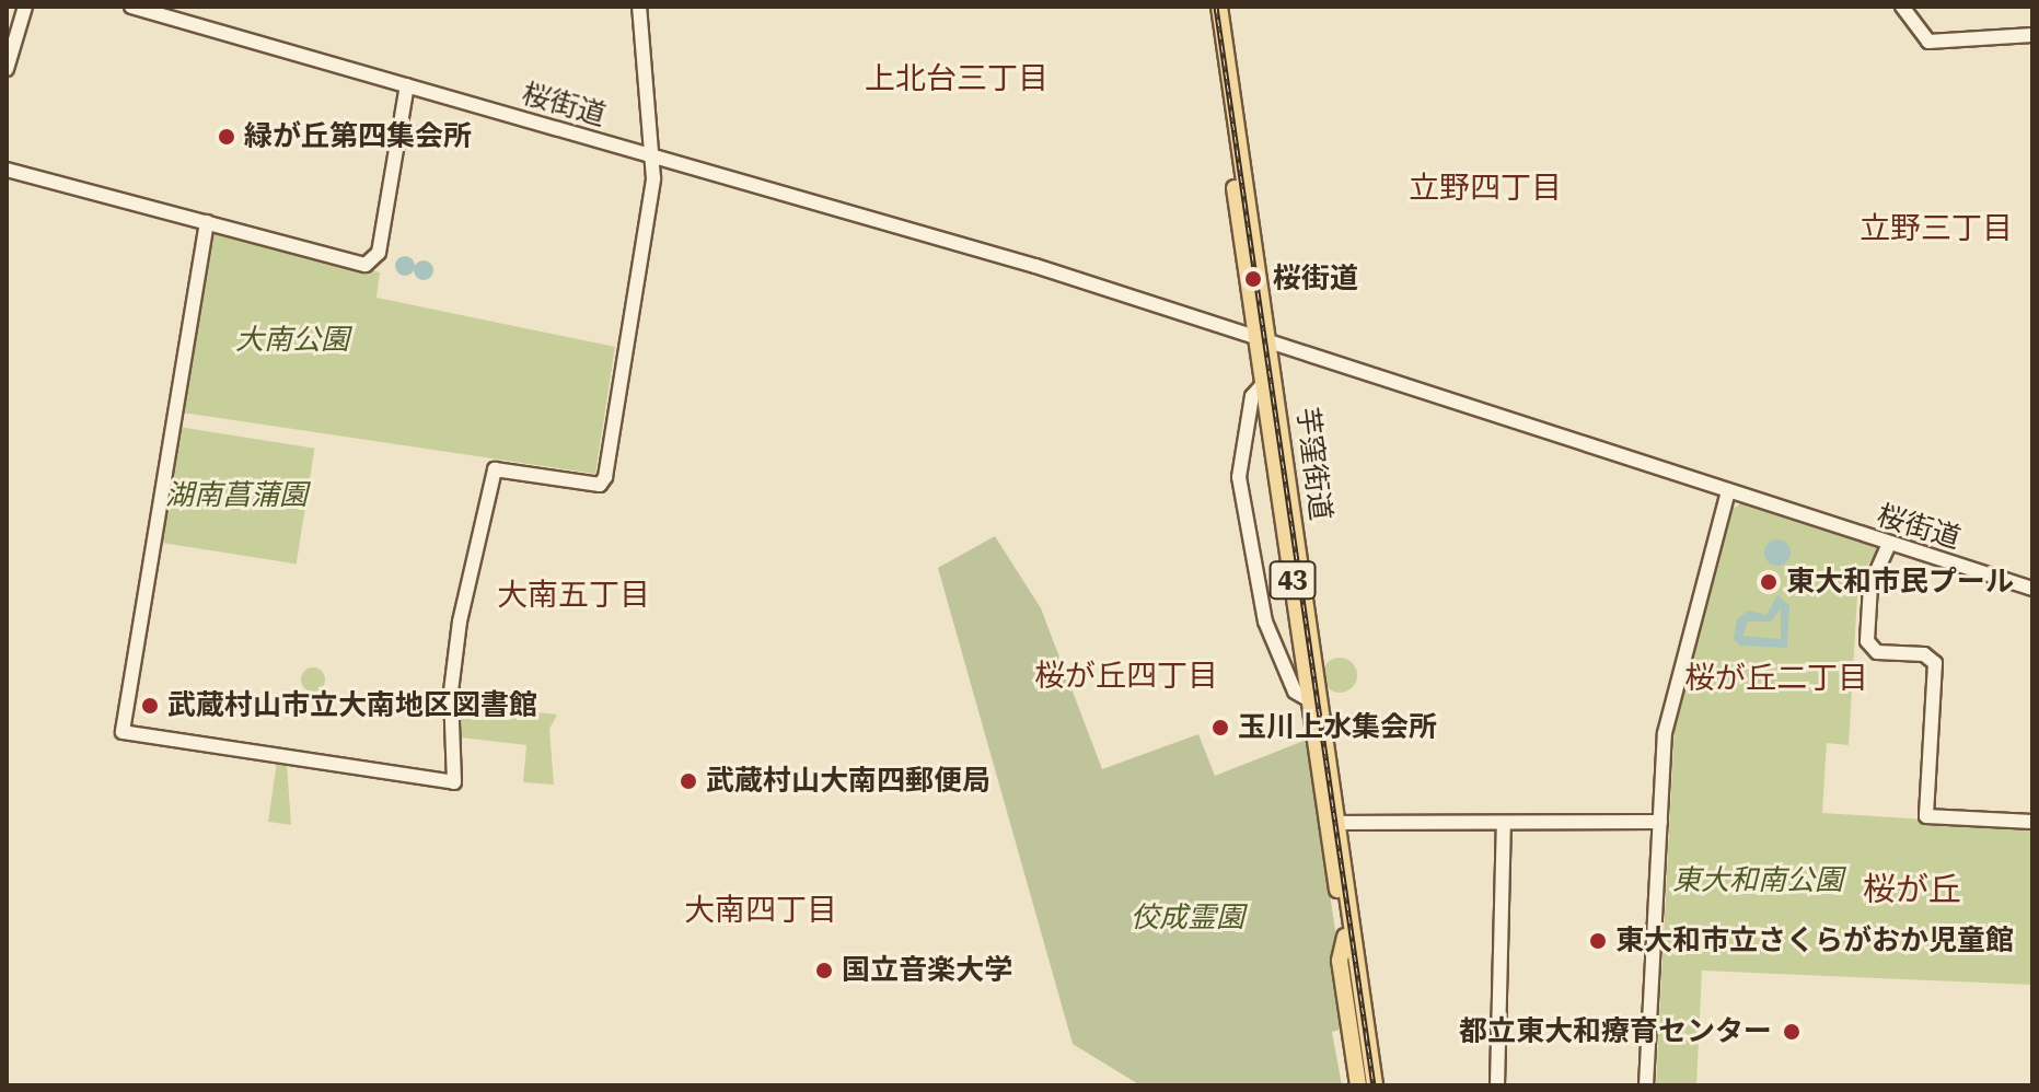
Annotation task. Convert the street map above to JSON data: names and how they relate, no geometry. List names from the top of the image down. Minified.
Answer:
{"streets":{"main road":["芋窪街道","43"],"street":["桜街道"]},"crossings":[["桜街道","芋窪街道"]],"districts":["上北台三丁目","立野四丁目","立野三丁目","大南五丁目","桜が丘四丁目","桜が丘二丁目","桜が丘","大南四丁目"],"parks":["大南公園","湖南菖蒲園","東大和南公園","佼成霊園"],"places":["緑が丘第四集会所","桜街道","東大和市民プール","武蔵村山市立大南地区図書館","玉川上水集会所","武蔵村山大南四郵便局","東大和市立さくらがおか児童館","国立音楽大学","都立東大和療育センター"]}
